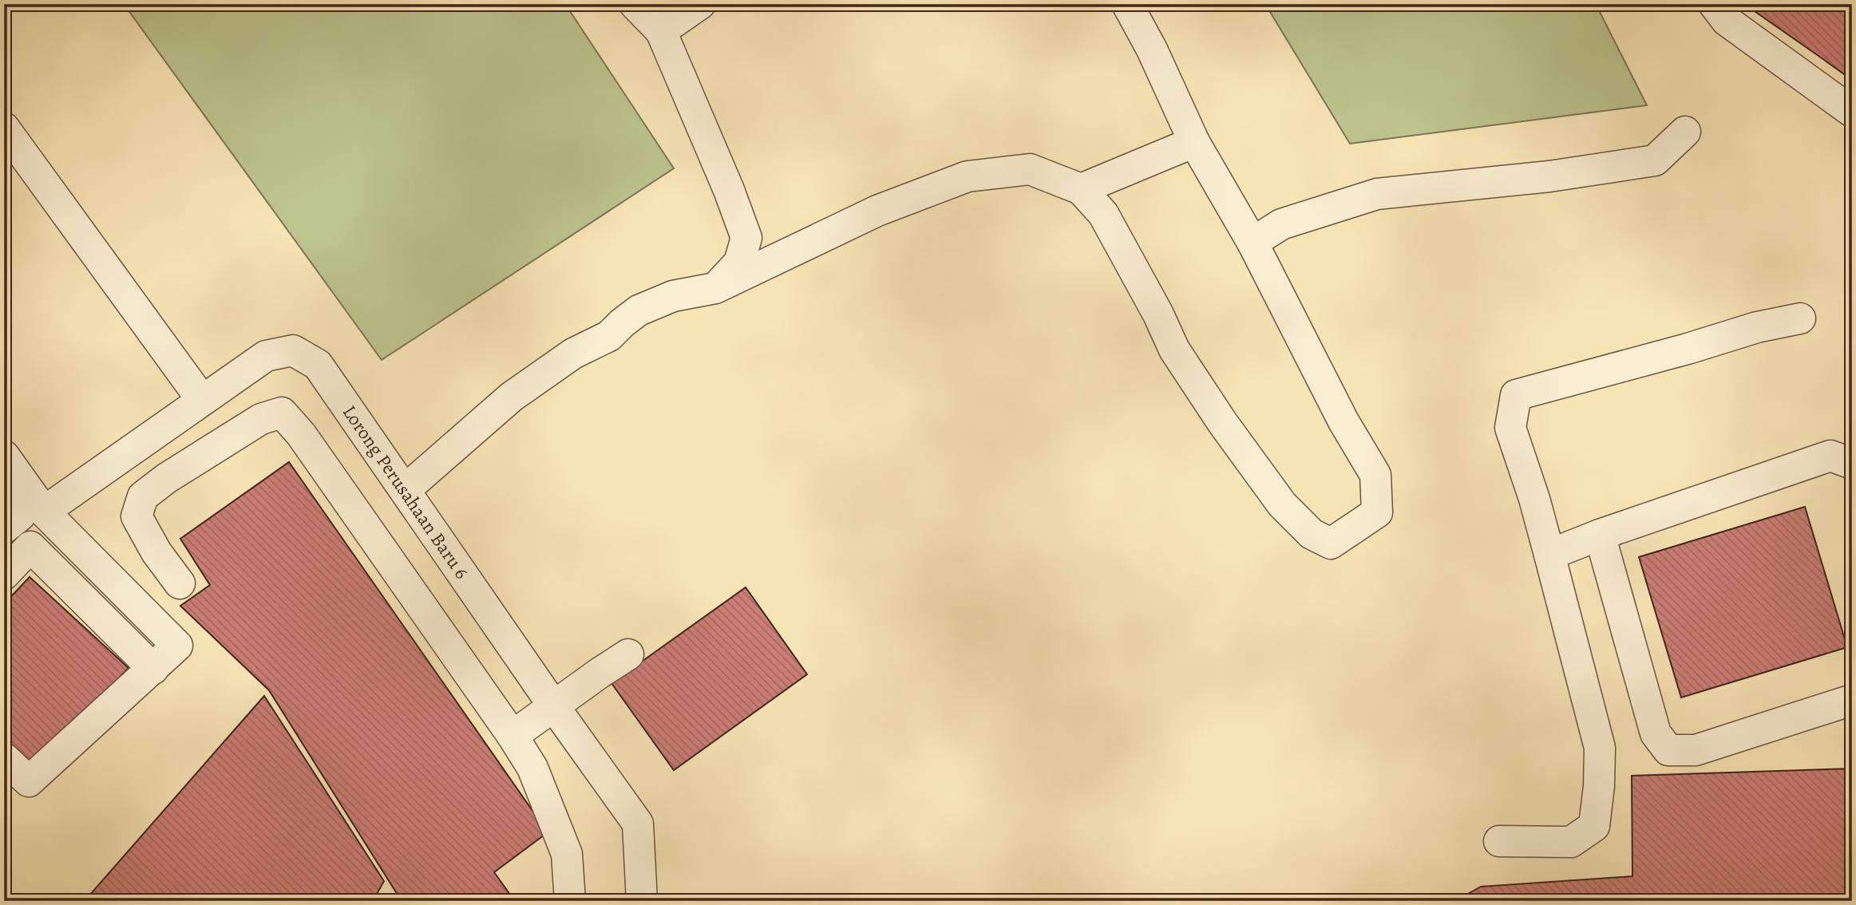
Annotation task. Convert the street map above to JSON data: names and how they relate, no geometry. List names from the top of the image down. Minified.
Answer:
{"streets":{"street":["Lorong Perusahaan Baru 6"]}}
